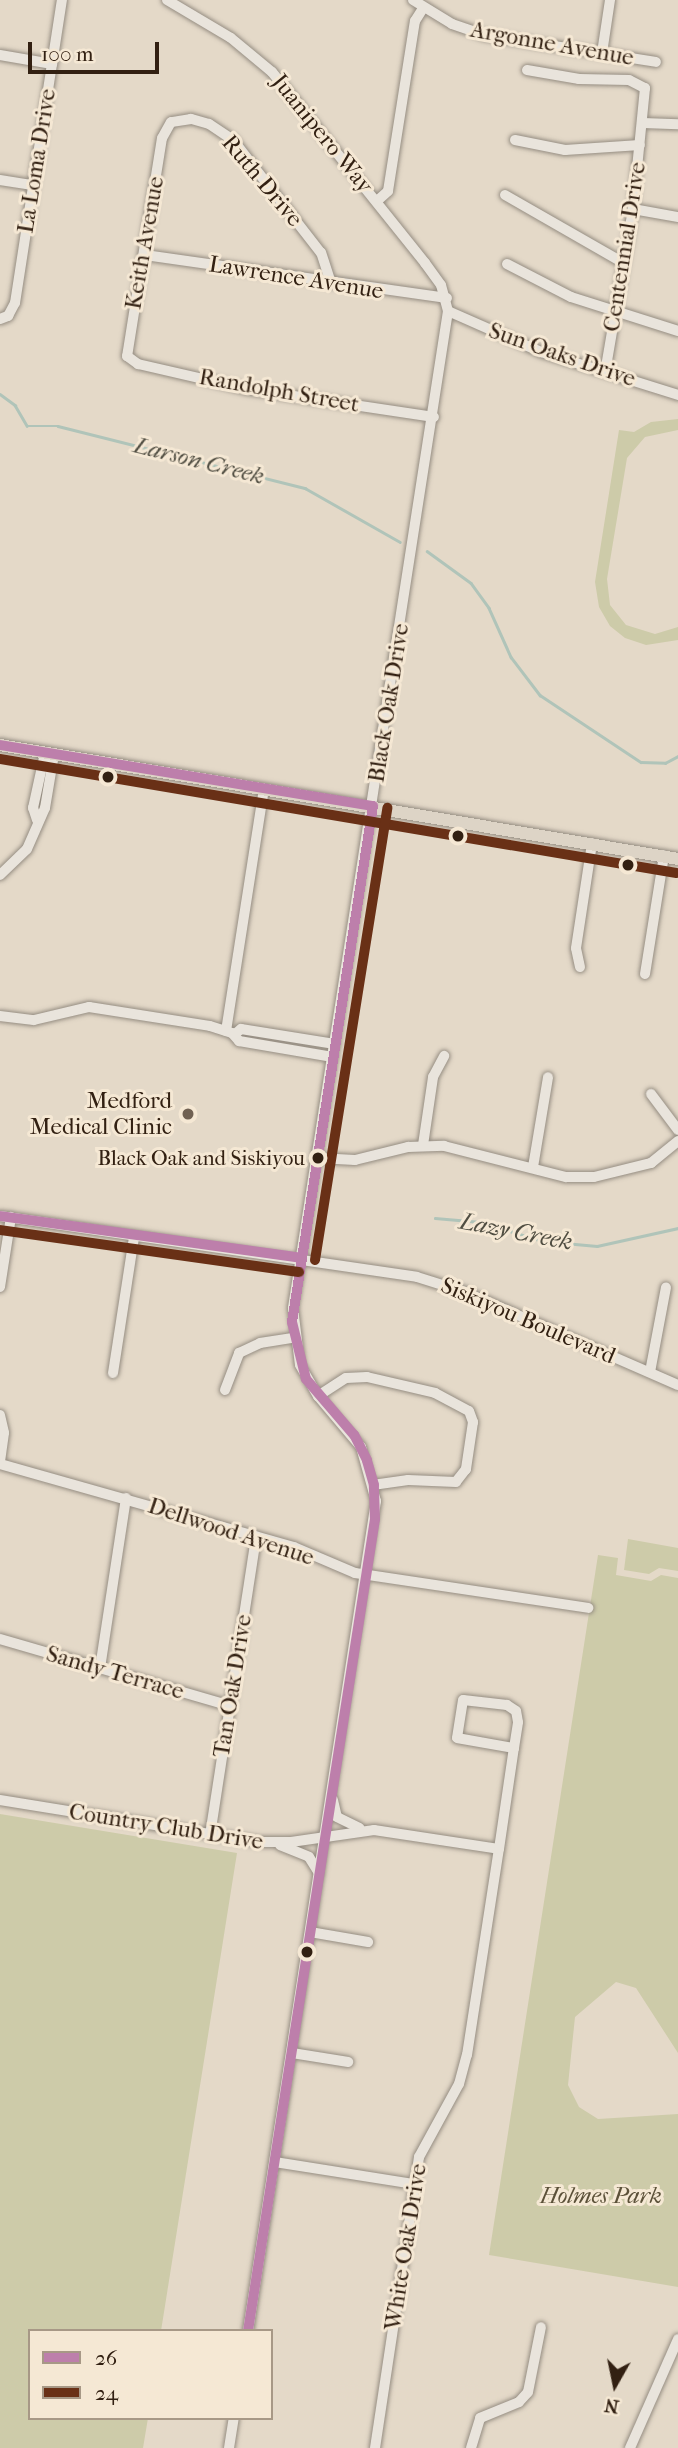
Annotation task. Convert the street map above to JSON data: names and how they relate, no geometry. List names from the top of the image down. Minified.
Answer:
{"streets":{"street":["Argonne Avenue","Juanipero Way","La Loma Drive","Ruth Drive","Keith Avenue","Centennial Drive","Lawrence Avenue","Sun Oaks Drive","Randolph Street","Black Oak Drive","Siskiyou Boulevard","Dellwood Avenue","Sandy Terrace","Tan Oak Drive","Country Club Drive","White Oak Drive"]},"crossings":[["Juanipero Way","Lawrence Avenue"],["Juanipero Way","Black Oak Drive"],["Ruth Drive","Keith Avenue"],["Ruth Drive","Lawrence Avenue"],["Keith Avenue","Lawrence Avenue"],["Keith Avenue","Randolph Street"],["Centennial Drive","Sun Oaks Drive"],["Lawrence Avenue","Black Oak Drive"],["Sun Oaks Drive","Black Oak Drive"],["Randolph Street","Black Oak Drive"],["Black Oak Drive","Siskiyou Boulevard"],["Black Oak Drive","Dellwood Avenue"],["Black Oak Drive","Country Club Drive"],["Dellwood Avenue","Tan Oak Drive"],["Sandy Terrace","Tan Oak Drive"],["Tan Oak Drive","Country Club Drive"],["Country Club Drive","White Oak Drive"]],"water":["Larson Creek","Lazy Creek"],"parks":["Holmes Park"],"places":["Medford Medical Clinic","Black Oak and Siskiyou"],"lines":["transit line 26","transit line 24"],"legend":["26","24"],"scale_bar":"100 m","north":"bottom"}
